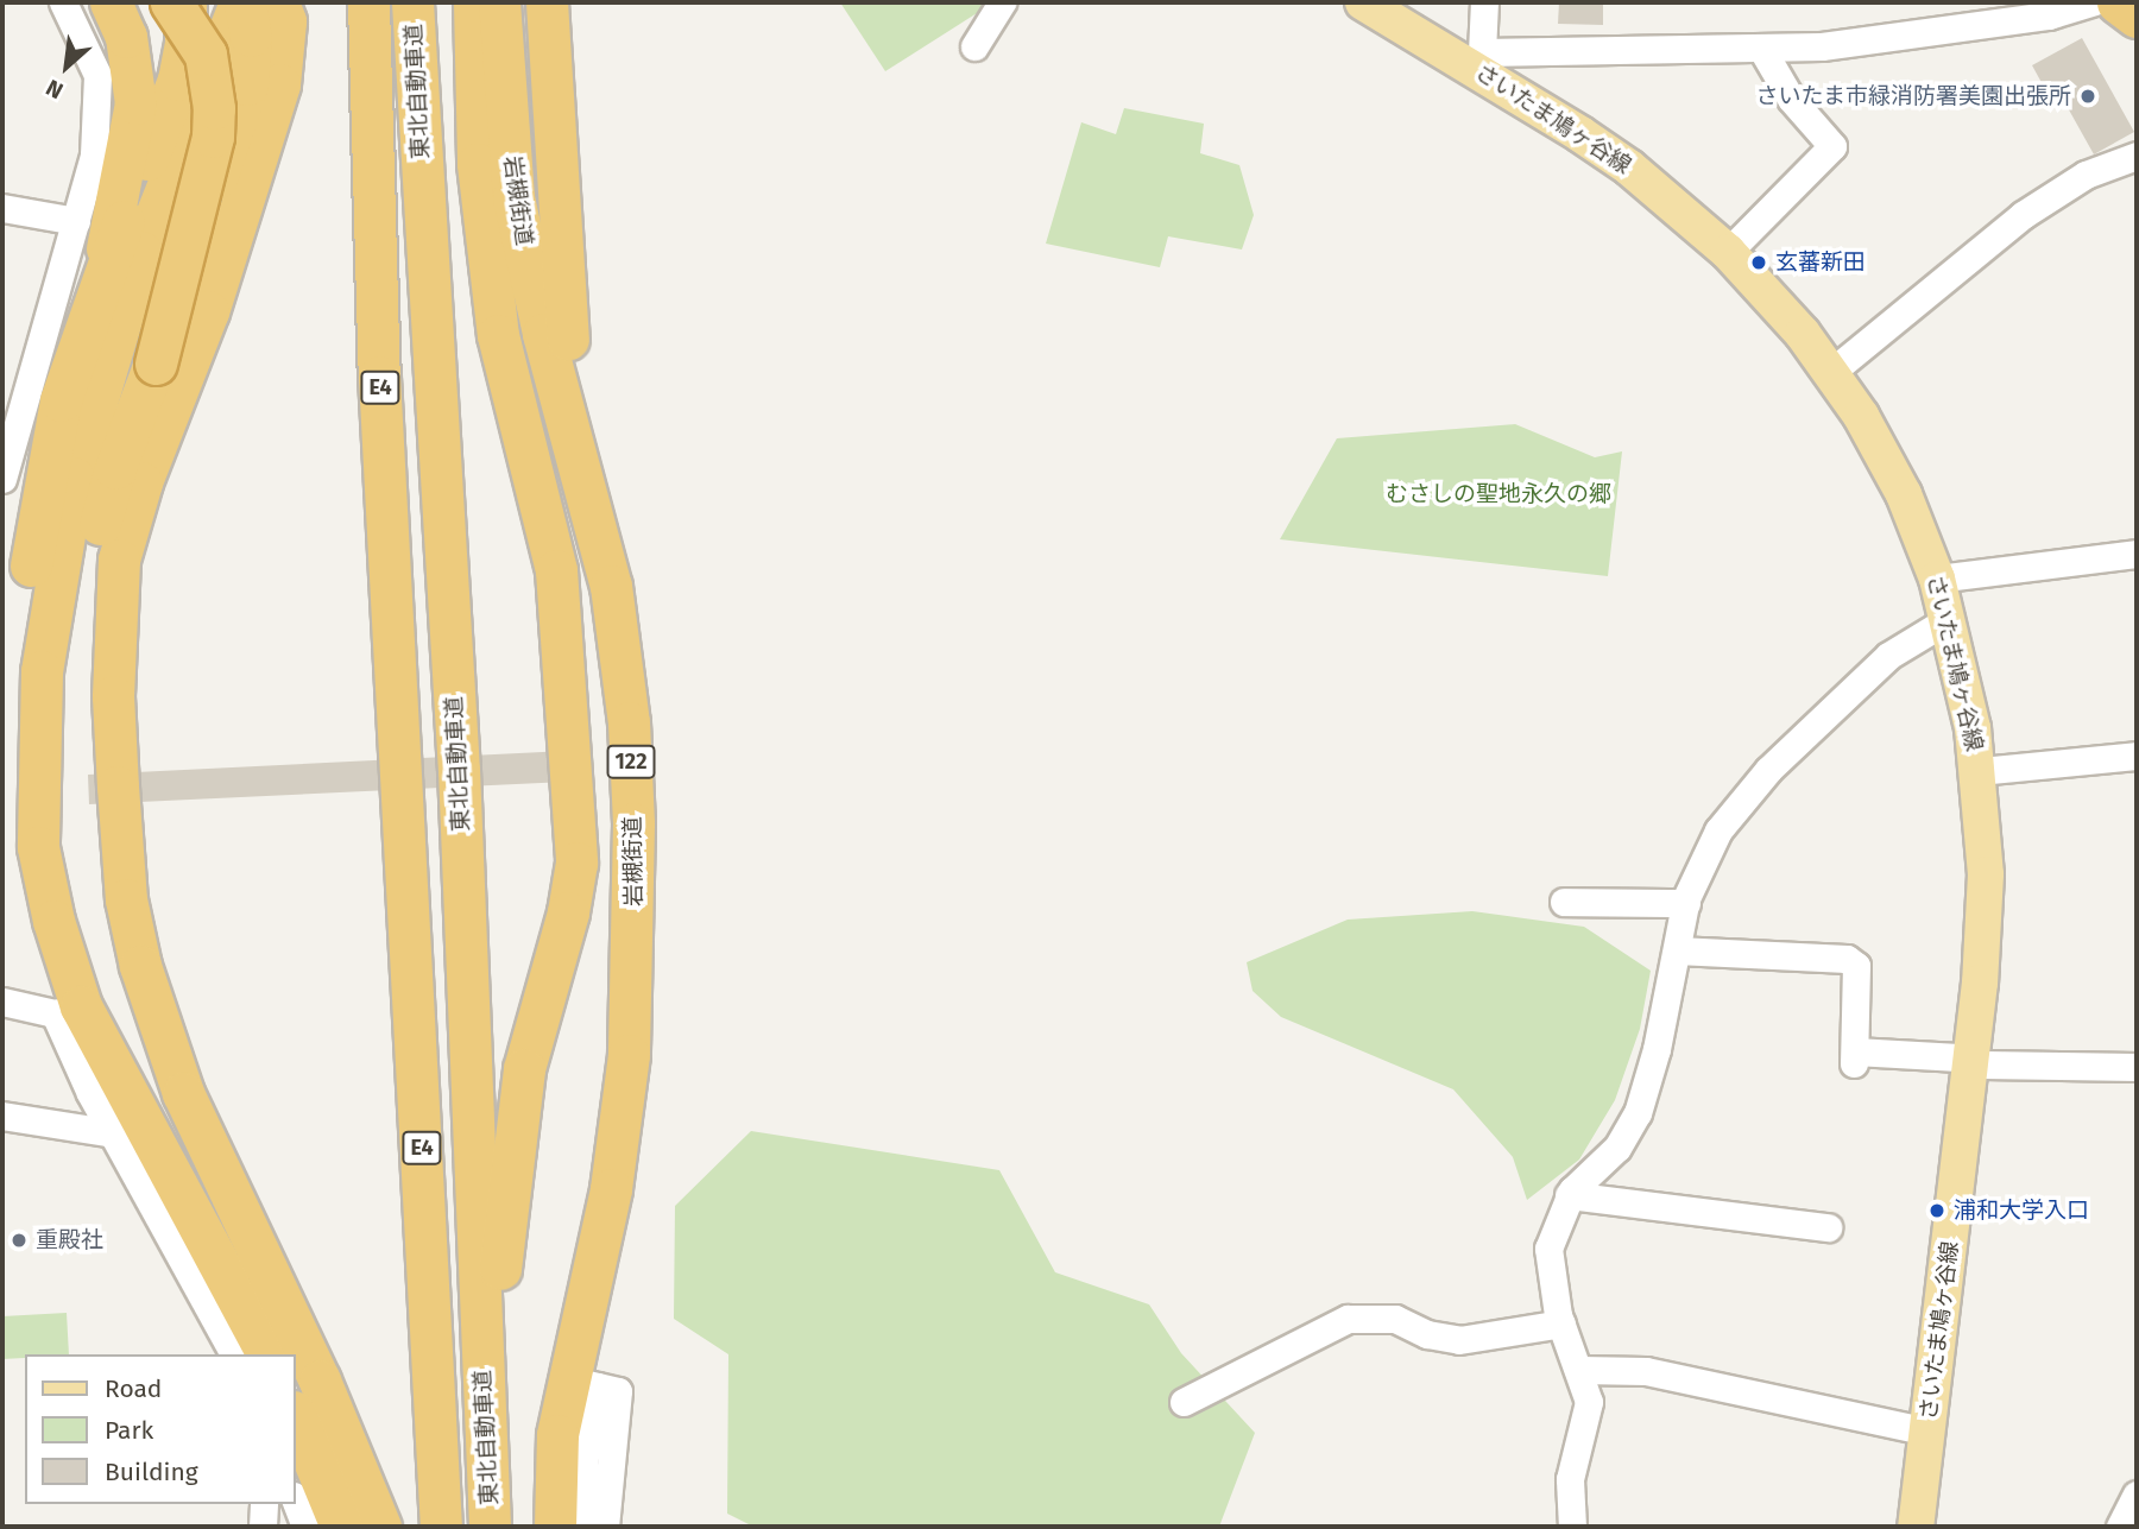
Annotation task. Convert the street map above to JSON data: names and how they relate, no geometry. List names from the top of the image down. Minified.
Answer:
{"streets":{"highway":["東北自動車道","岩槻街道","E4","122"],"main road":["さいたま鳩ヶ谷線"]},"parks":["むさしの聖地永久の郷"],"places":["さいたま市緑消防署美園出張所","玄蕃新田","浦和大学入口","重殿社"],"legend":["Road","Park","Building"],"north":"bottom left"}
